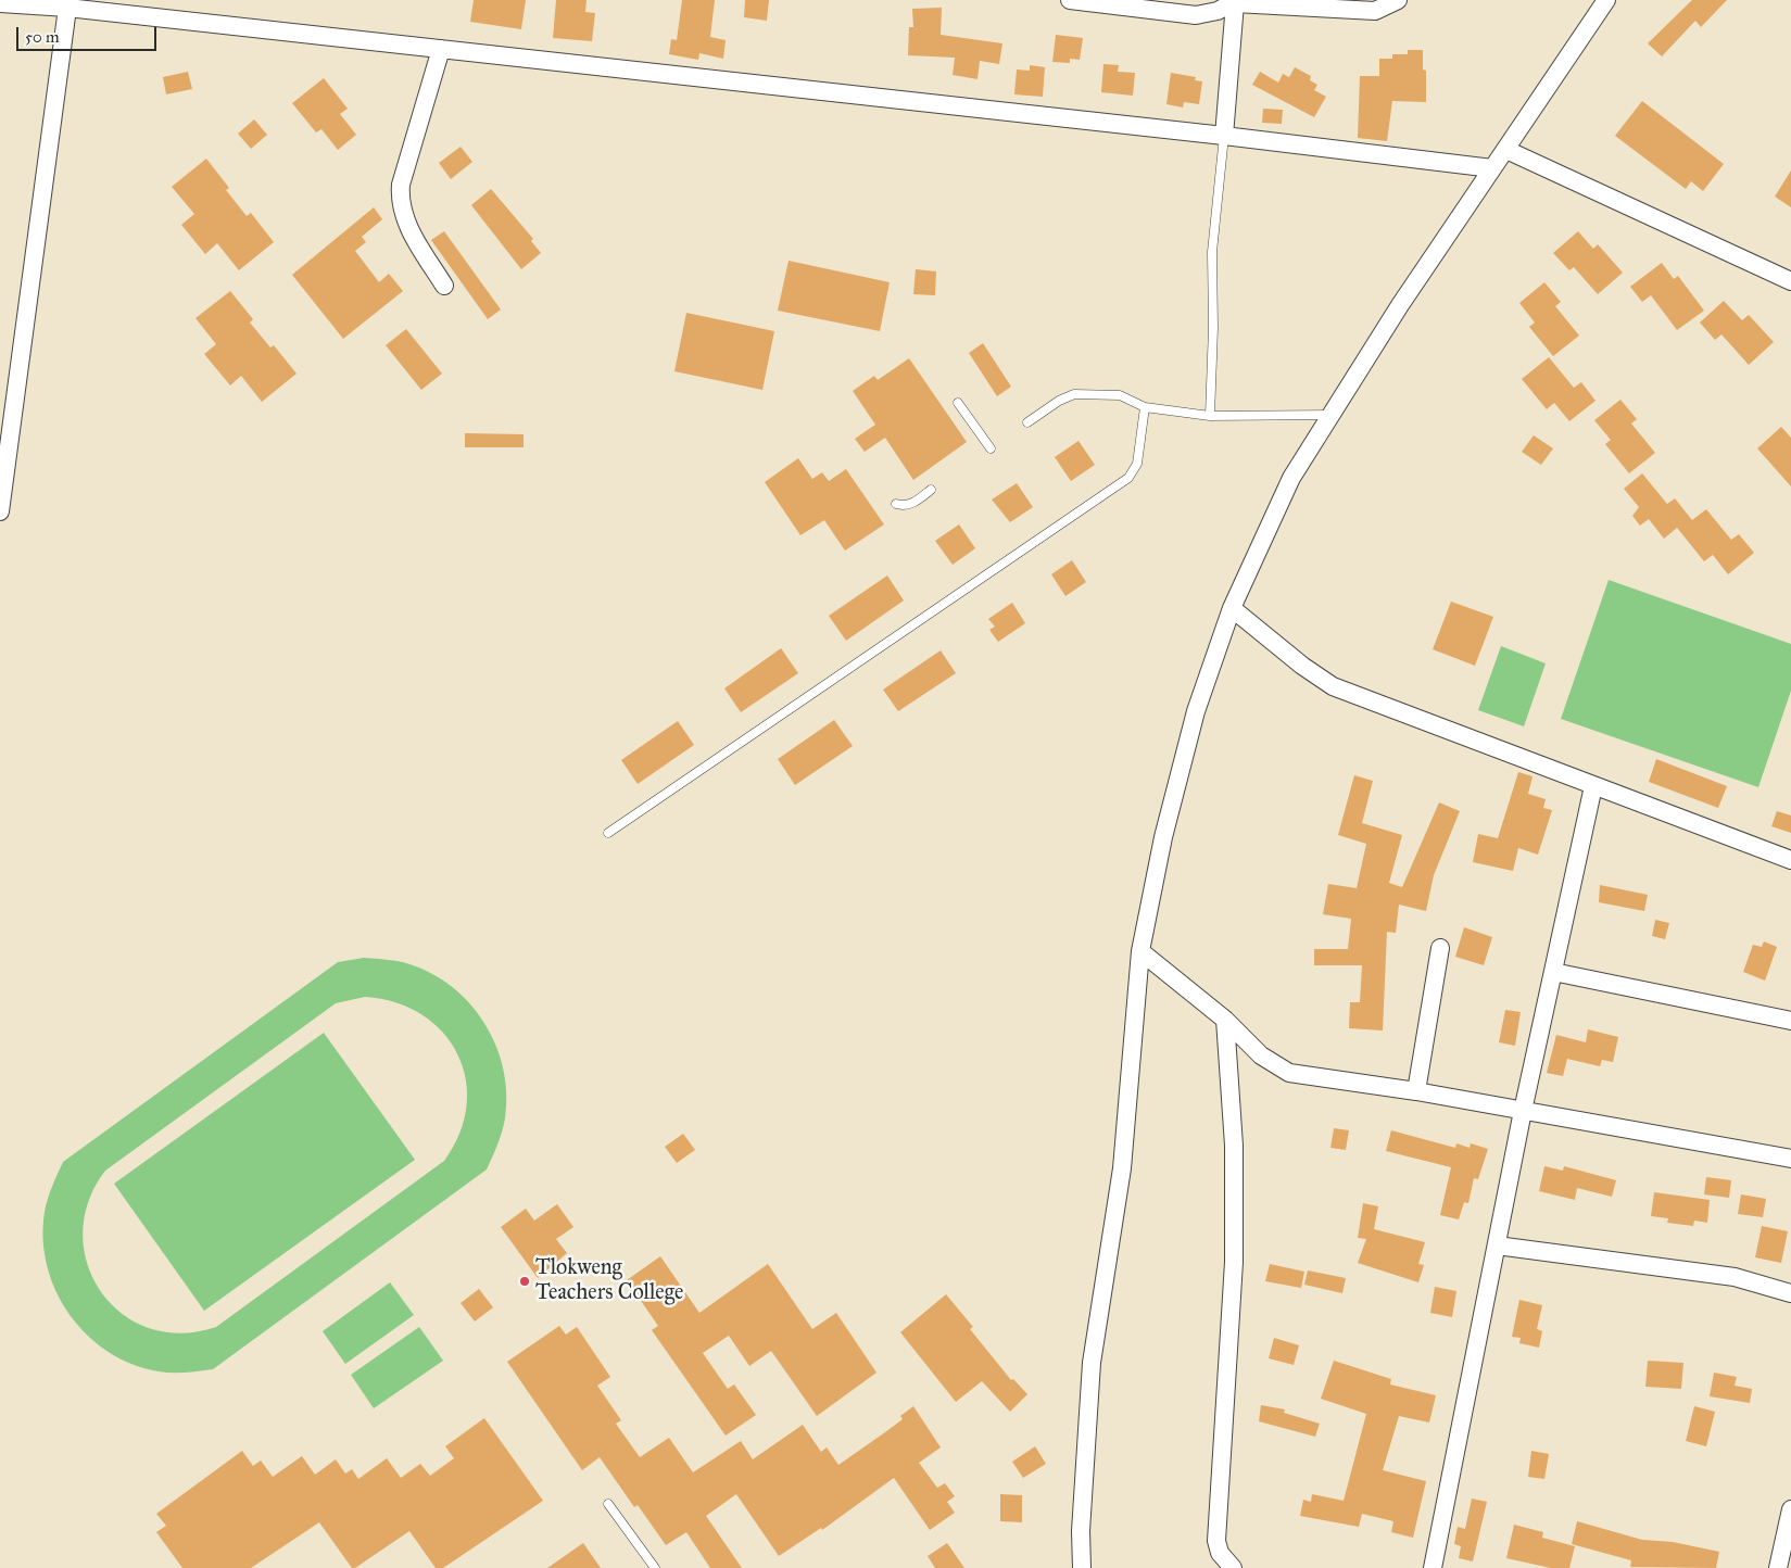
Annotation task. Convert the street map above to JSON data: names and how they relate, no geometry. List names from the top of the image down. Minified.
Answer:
{"places":["Tlokweng Teachers College"],"scale_bar":"50 m"}
